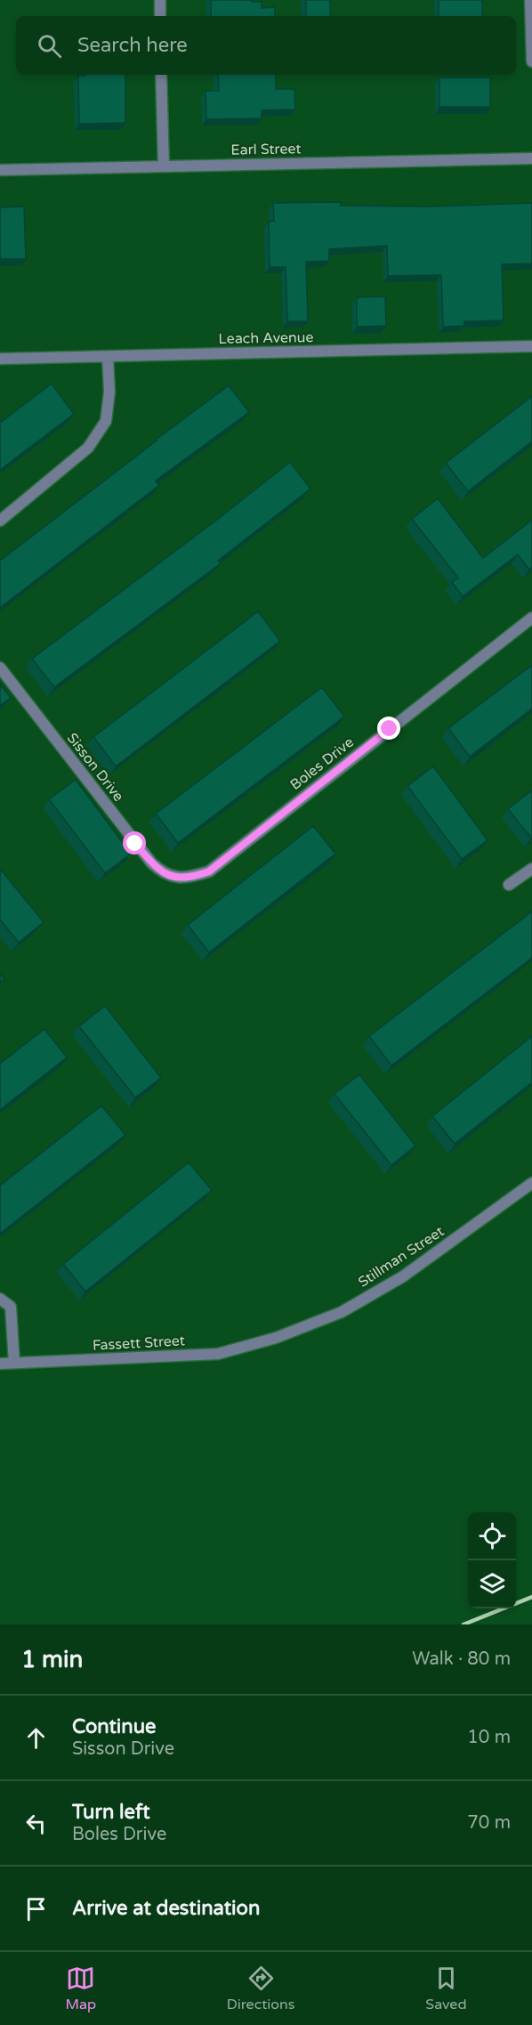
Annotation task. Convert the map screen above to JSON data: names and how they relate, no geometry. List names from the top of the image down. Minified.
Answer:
{"streets":{"street":["Earl Street","Leach Avenue","Boles Drive","Sisson Drive","Stillman Street","Fassett Street"]},"crossings":[["Boles Drive","Sisson Drive"],["Stillman Street","Fassett Street"]],"page":{"search":"Search here","heading":["1 min","Walk · 80 m"],"list":[["Continue","Sisson Drive","10 m"],["Turn left","Boles Drive","70 m"],"Arrive at destination"],"nav":["Map","Directions","Saved"]}}
